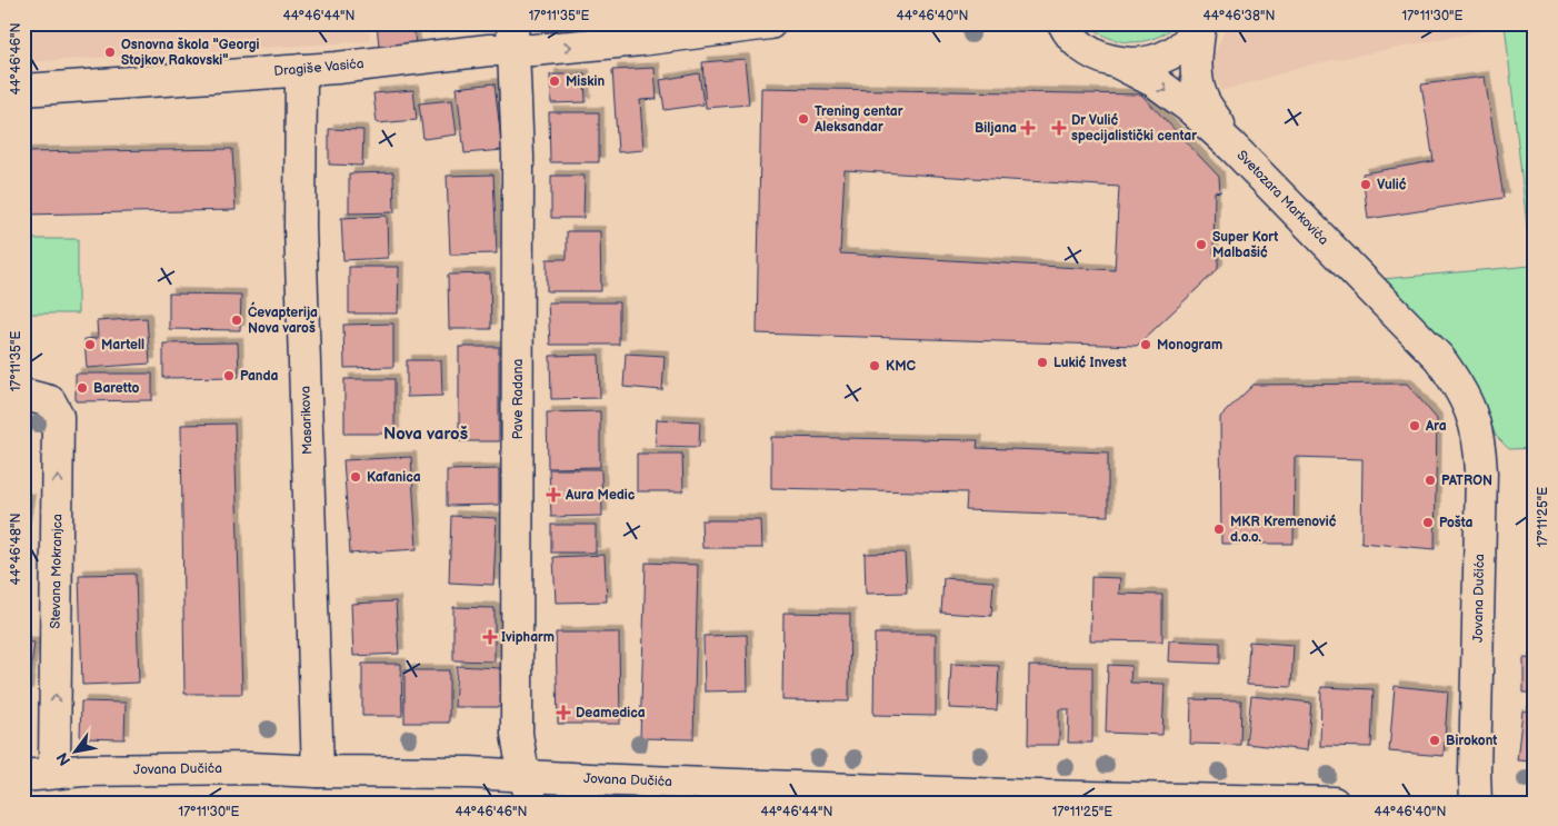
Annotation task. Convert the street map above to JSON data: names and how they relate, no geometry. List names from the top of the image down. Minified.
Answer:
{"streets":{"street":["Dragiše Vasića","Svetozara Markovića","Pave Radana","Masarikova","Stevana Mokranjca","Jovana Dučića"]},"crossings":[["Dragiše Vasića","Pave Radana"],["Dragiše Vasića","Masarikova"],["Svetozara Markovića","Jovana Dučića"],["Pave Radana","Jovana Dučića"],["Masarikova","Jovana Dučića"],["Stevana Mokranjca","Jovana Dučića"]],"one_way":["Stevana Mokranjca"],"districts":["Nova varoš"],"places":{"other":["Osnovna škola \"Georgi Stojkov Rakovski\"","Miskin","Trening centar Aleksandar","Vulić","Super Kort Malbašić","Ćevapterija Nova varoš","Martell","Monogram","Lukić Invest","KMC","Panda","Baretto","Ara","Kafanica","PATRON","Pošta","MKR Kremenović d.o.o.","Birokont"],"health":["Biljana","Dr Vulić specijalistički centar","Aura Medic","Ivipharm","Deamedica"]},"north":"bottom left","coordinates":["44°46'44\"N","17°11'35\"E","44°46'40\"N","44°46'38\"N","17°11'30\"E","44°46'46\"N","17°11'25\"E","44°46'48\"N"]}
